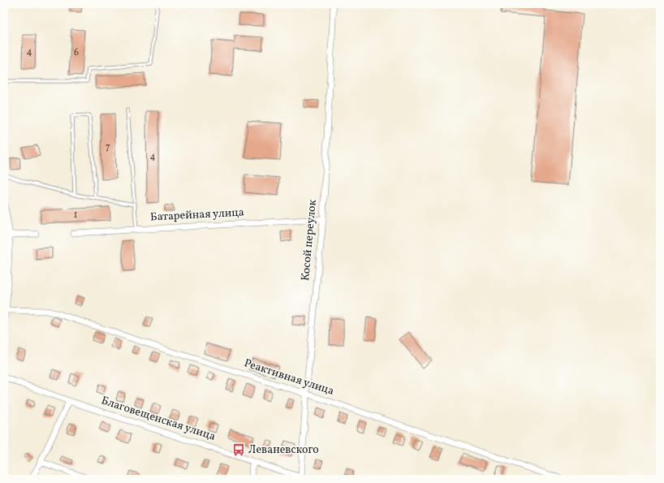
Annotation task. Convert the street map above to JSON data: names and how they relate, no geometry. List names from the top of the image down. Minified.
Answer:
{"streets":{"street":["Батарейная улица","Косой переулок","Реактивная улица","Благовещенская улица"]},"crossings":[["Батарейная улица","Косой переулок"],["Косой переулок","Реактивная улица"],["Косой переулок","Благовещенская улица"]],"places":{"bus stop":["Леваневского"]},"house_numbers":["4","6","7","4","1"]}
